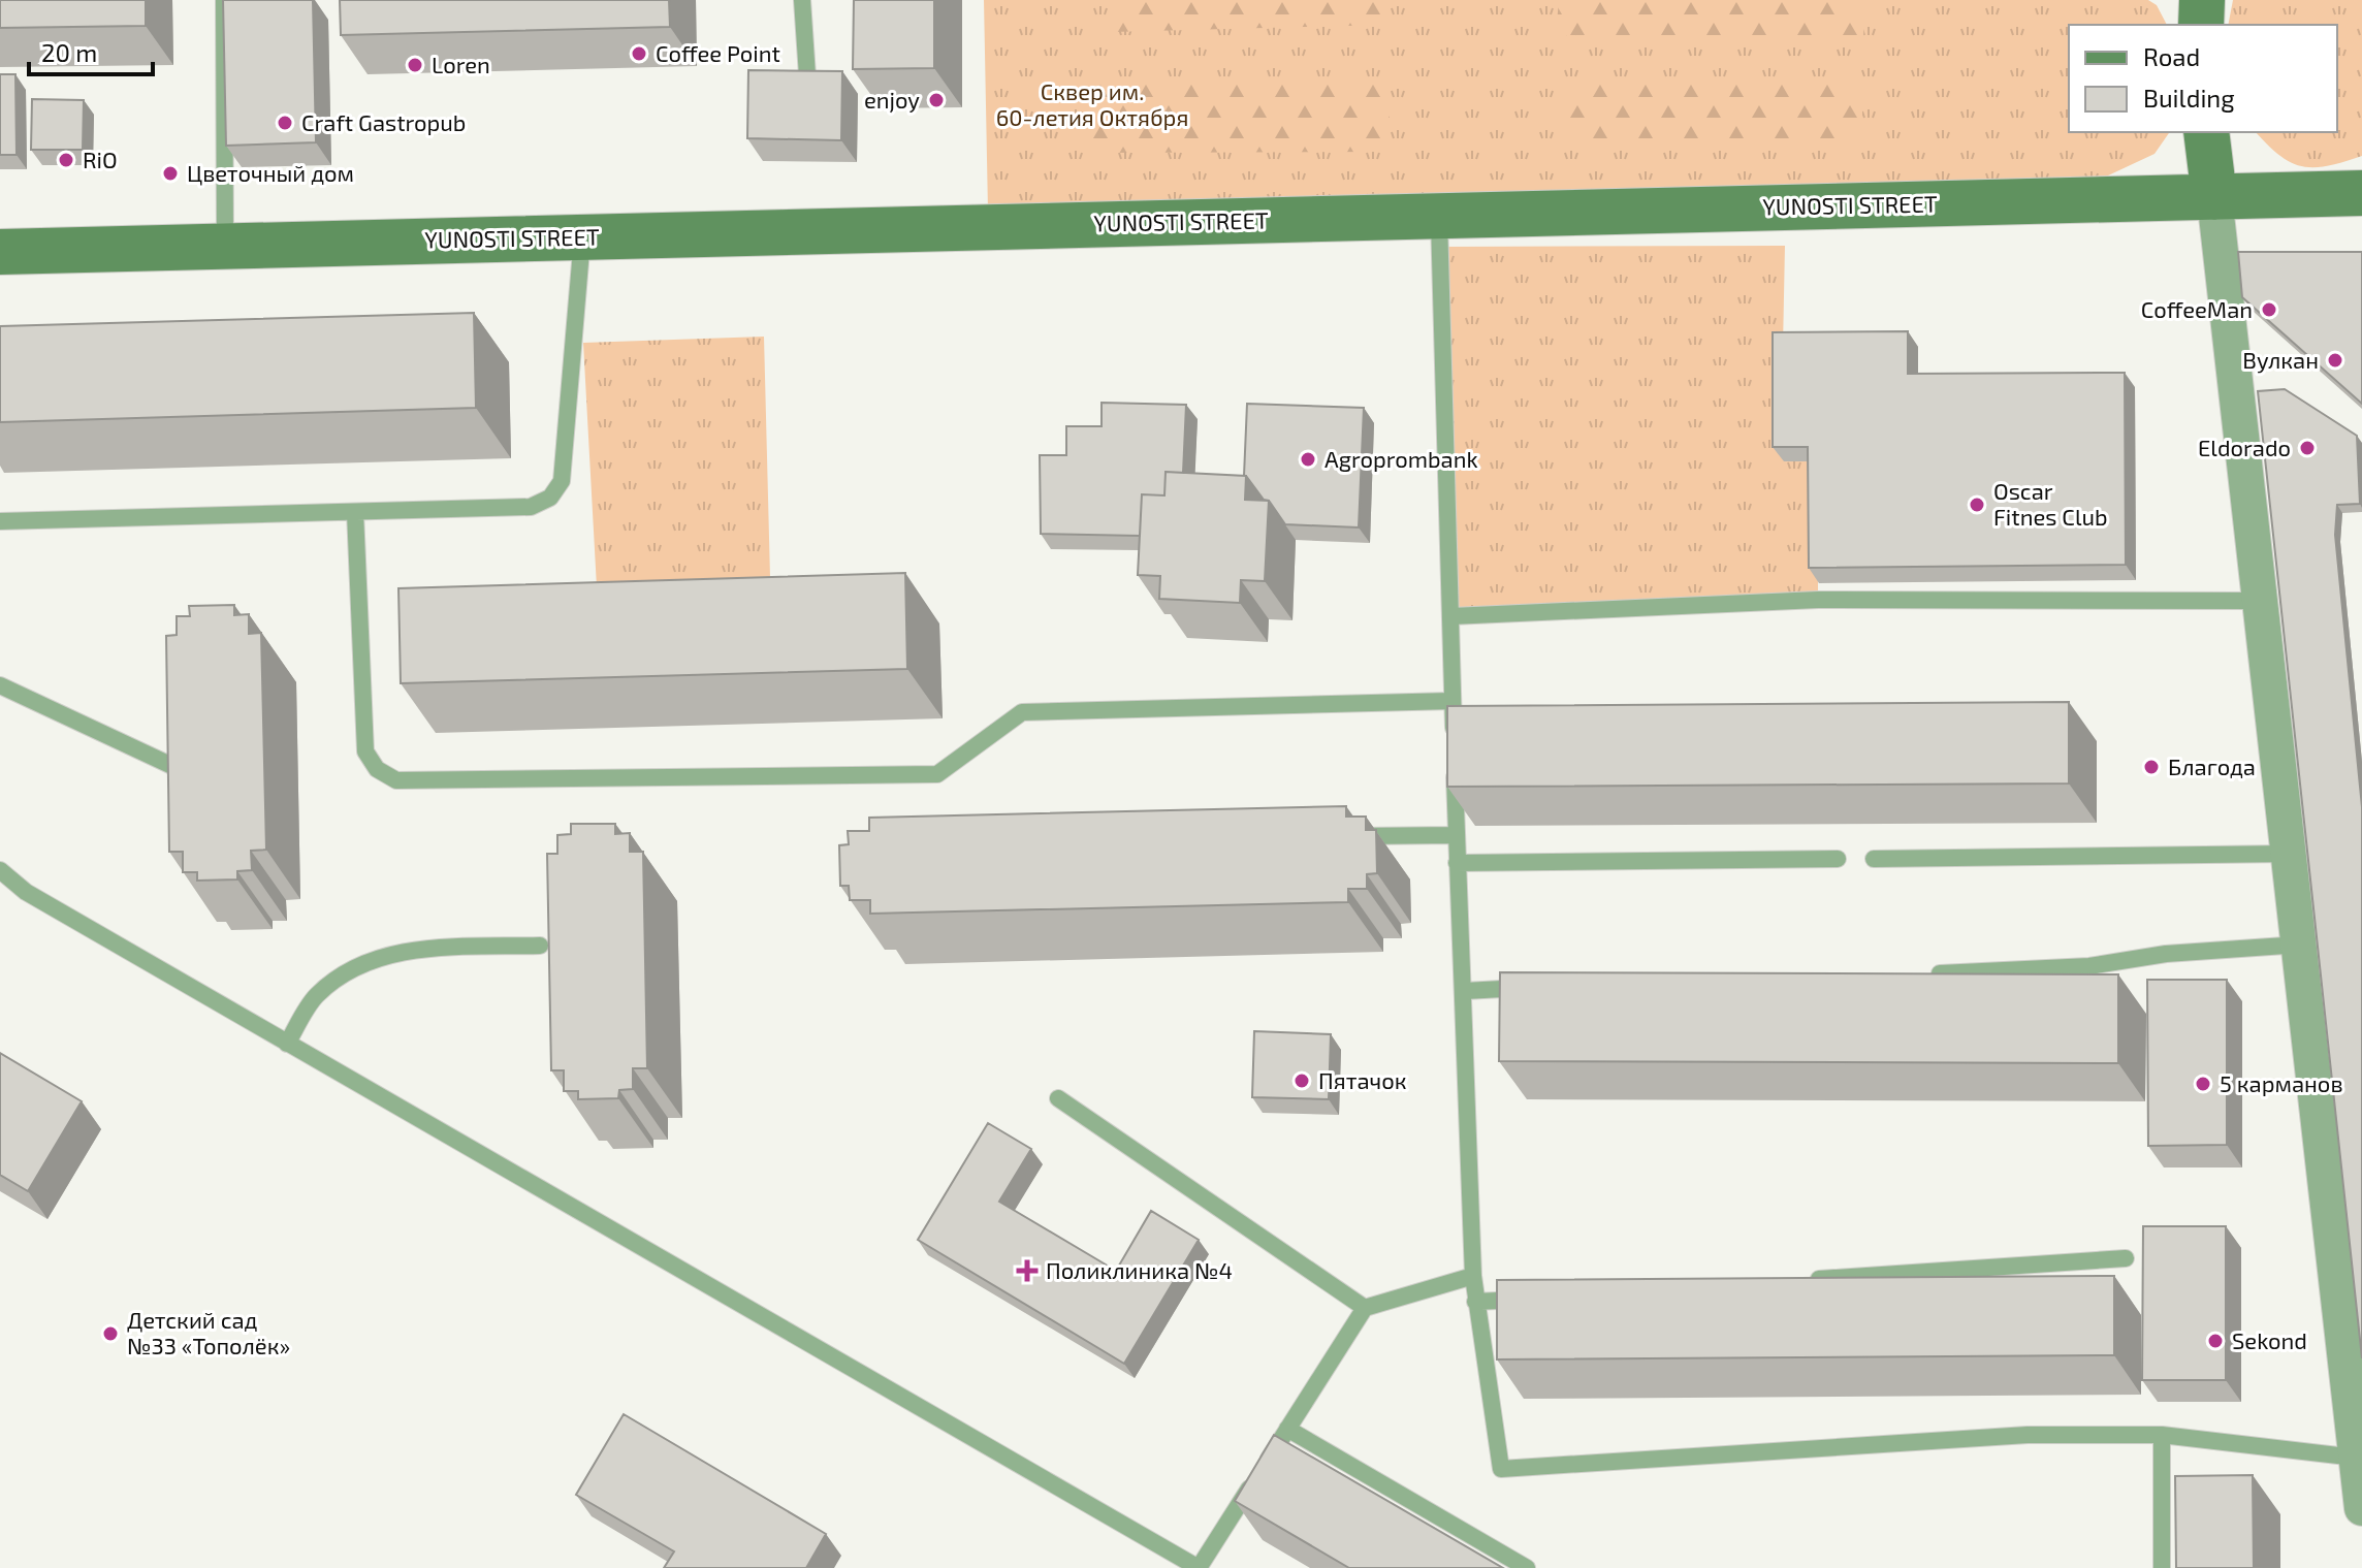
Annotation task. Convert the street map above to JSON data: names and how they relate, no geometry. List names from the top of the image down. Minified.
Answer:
{"streets":{"street":["YUNOSTI STREET"]},"parks":["Сквер им. 60-летия Октября"],"places":{"other":["Coffee Point","Loren","enjoy","Craft Gastropub","RiO","Цветочный дом","CoffeeMan","Вулкан","Eldorado","Agroprombank","Oscar Fitnes Club","Благода","Пятачок","5 карманов","Детский сад №33 «Тополёк»","Sekond"],"health":["Поликлиника №4"]},"legend":["Road","Building"],"scale_bar":"20 m"}
